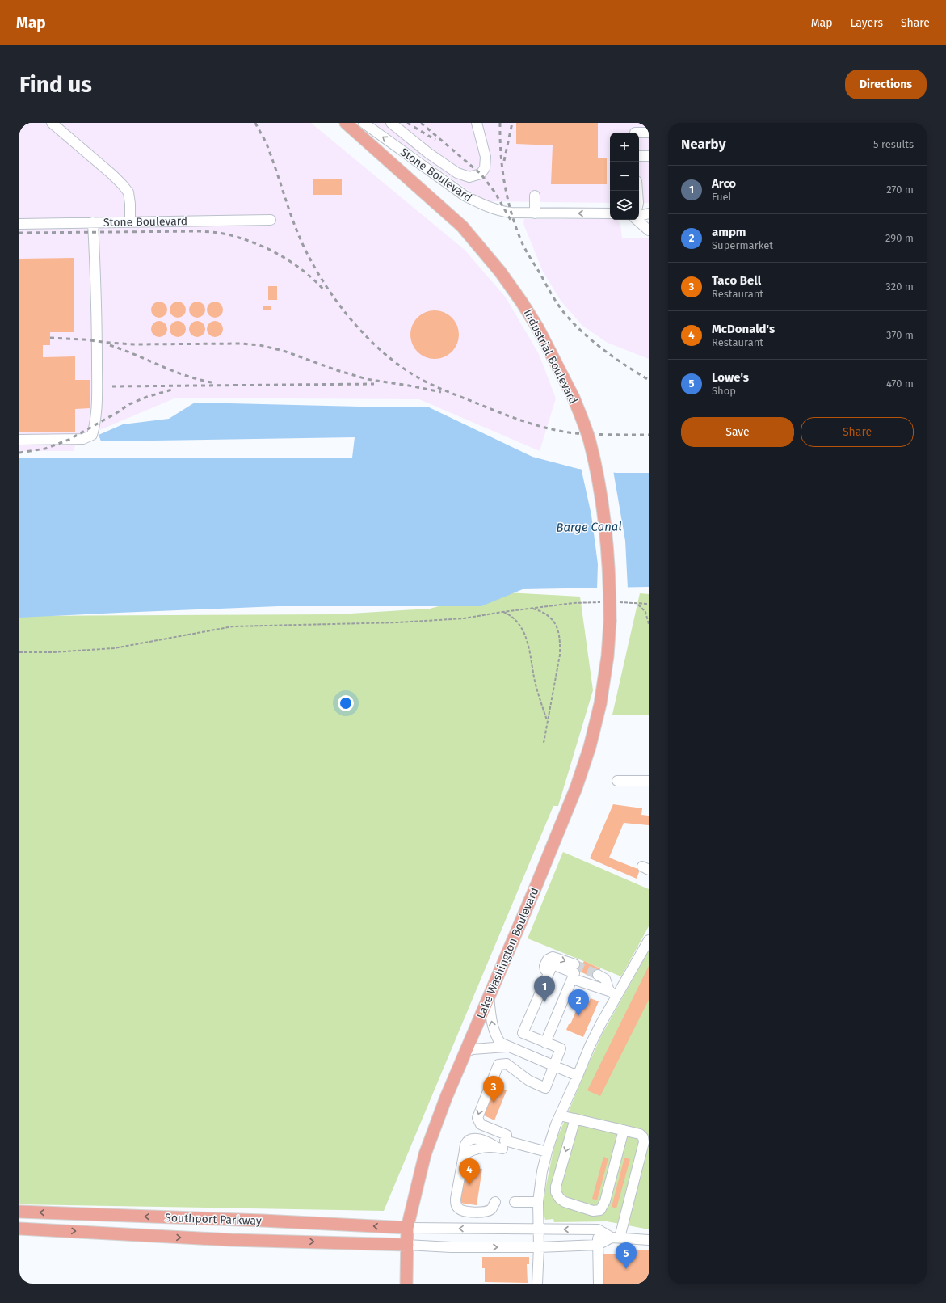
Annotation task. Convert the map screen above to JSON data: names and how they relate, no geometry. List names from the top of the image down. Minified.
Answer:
{"streets":{"main road":["Industrial Boulevard","Lake Washington Boulevard","Southport Parkway"],"street":["Stone Boulevard"]},"crossings":[["Industrial Boulevard","Lake Washington Boulevard"],["Lake Washington Boulevard","Southport Parkway"]],"one_way":["Stone Boulevard"],"water":["Barge Canal"],"page":{"header":"Map","nav":["Map","Layers","Share"],"buttons":["Directions",["Save","Share"]],"title":"Find us","heading":["Nearby","5 results"],"map_buttons":["+","−"],"list":[{"mark":"1","name":"Arco","note":"Fuel","value":"270 m"},{"mark":"2","name":"ampm","note":"Supermarket","value":"290 m"},{"mark":"3","name":"Taco Bell","note":"Restaurant","value":"320 m"},{"mark":"4","name":"McDonald's","note":"Restaurant","value":"370 m"},{"mark":"5","name":"Lowe's","note":"Shop","value":"470 m"}],"pins":["1","2","3","4","5"]}}
